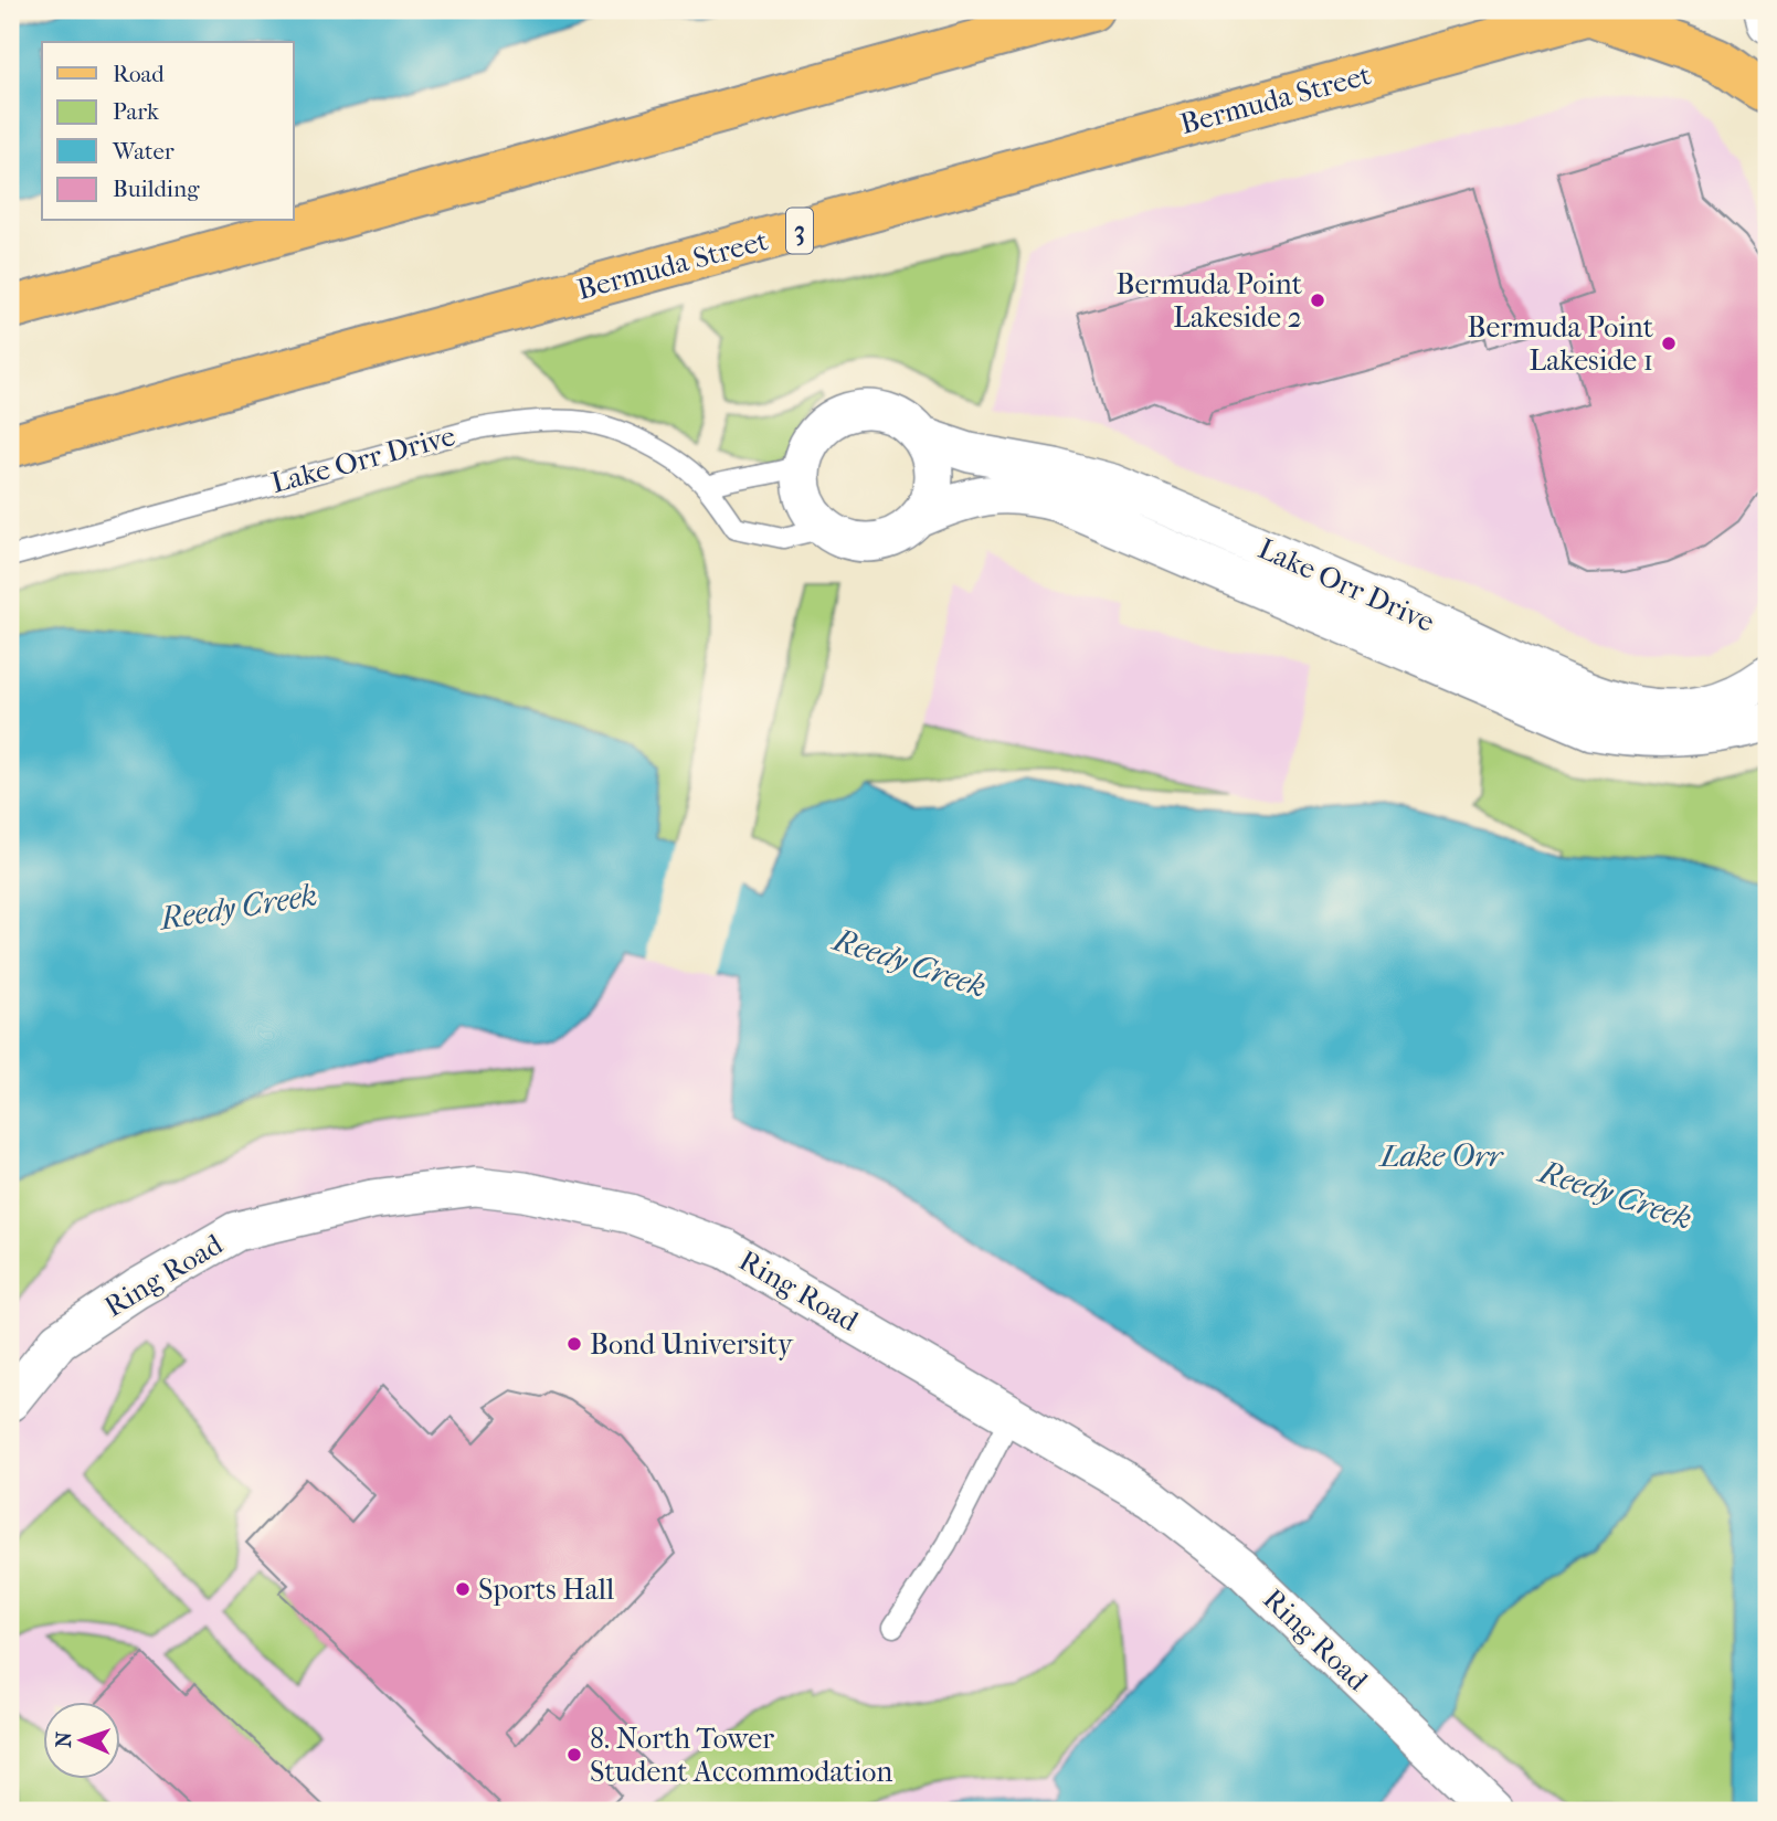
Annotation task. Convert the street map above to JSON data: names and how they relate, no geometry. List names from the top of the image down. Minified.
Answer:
{"streets":{"main road":["Bermuda Street","3"],"street":["Lake Orr Drive","Ring Road"]},"water":["Reedy Creek","Lake Orr"],"places":["Bermuda Point Lakeside 2","Bermuda Point Lakeside 1","Bond University","Sports Hall","8. North Tower Student Accommodation"],"legend":["Road","Park","Water","Building"],"north":"left"}
